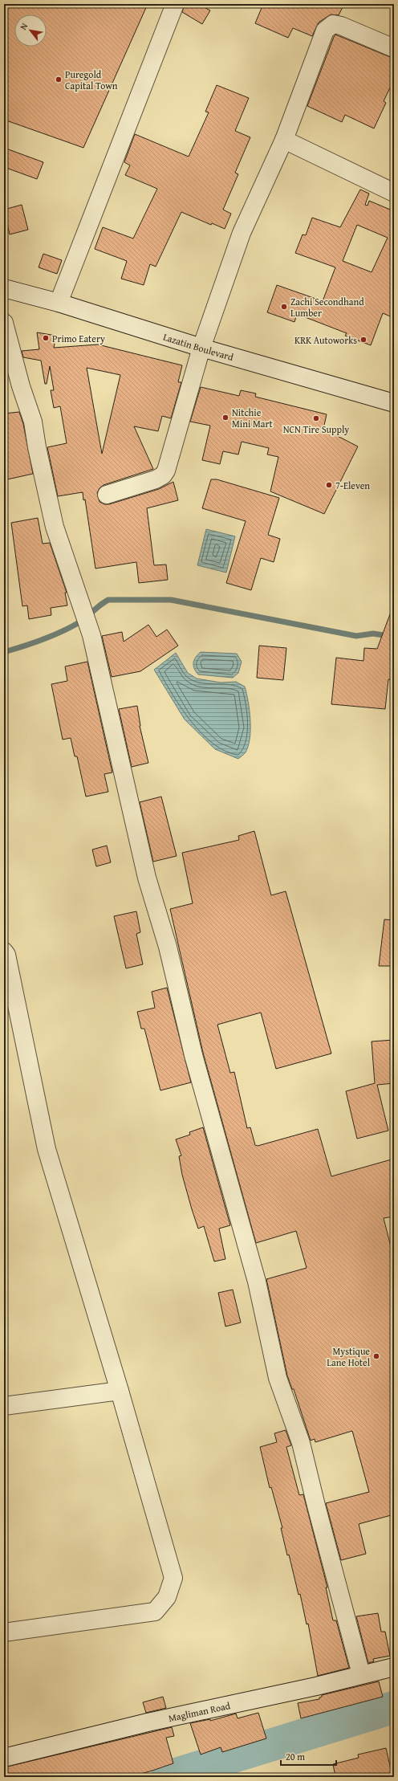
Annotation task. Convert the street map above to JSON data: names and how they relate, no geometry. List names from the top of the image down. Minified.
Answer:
{"streets":{"street":["Lazatin Boulevard","Magliman Road"]},"places":["Puregold Capital Town","Zachi Secondhand Lumber","Primo Eatery","KRK Autoworks","Nitchie Mini Mart","NCN Tire Supply","7-Eleven","Mystique Lane Hotel"],"scale_bar":"20 m","north":"top left"}
